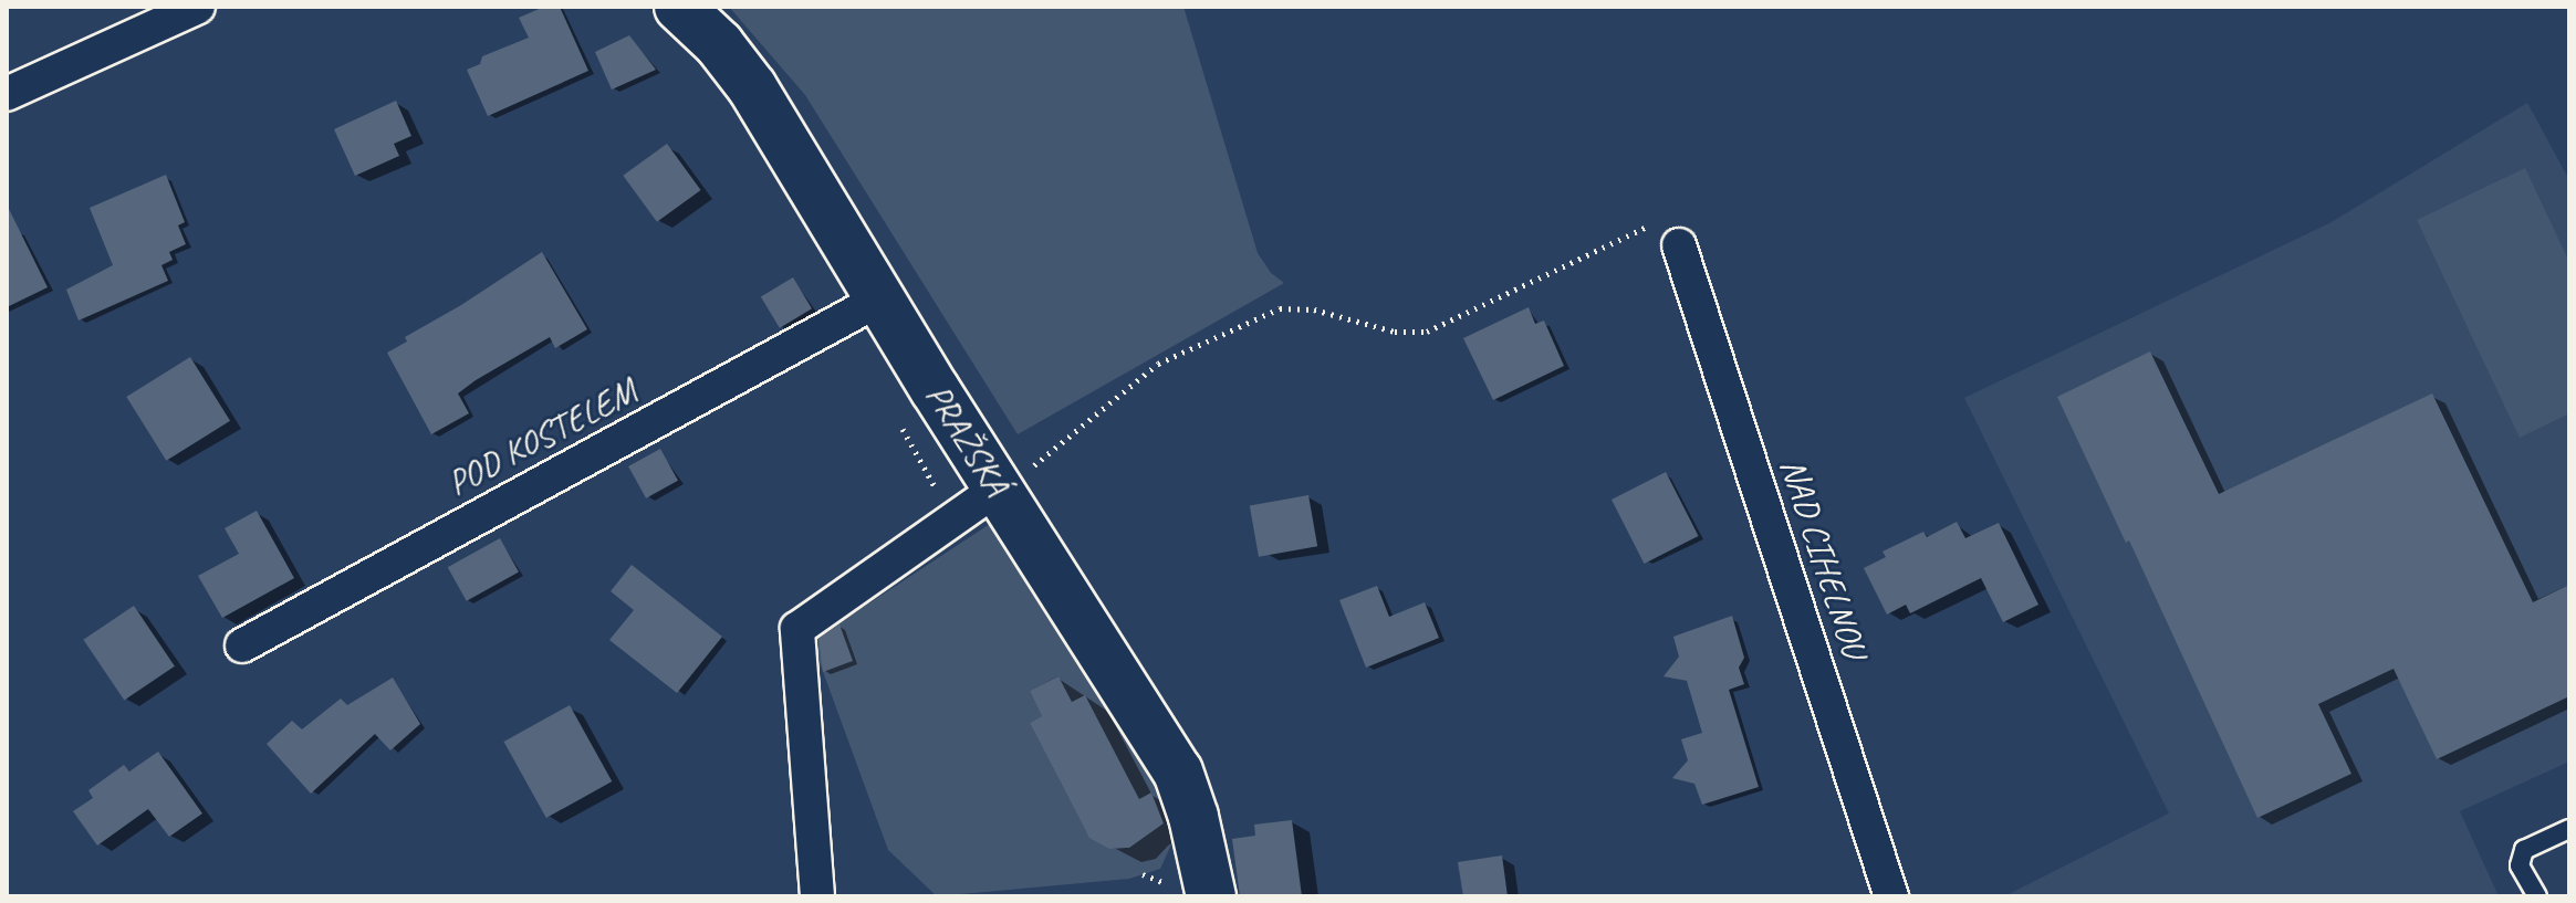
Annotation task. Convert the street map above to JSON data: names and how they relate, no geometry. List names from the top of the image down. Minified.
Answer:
{"streets":{"main road":["PRAŽSKÁ"],"street":["POD KOSTELEM","NAD CIHELNOU"]},"crossings":[["POD KOSTELEM","PRAŽSKÁ"]]}
